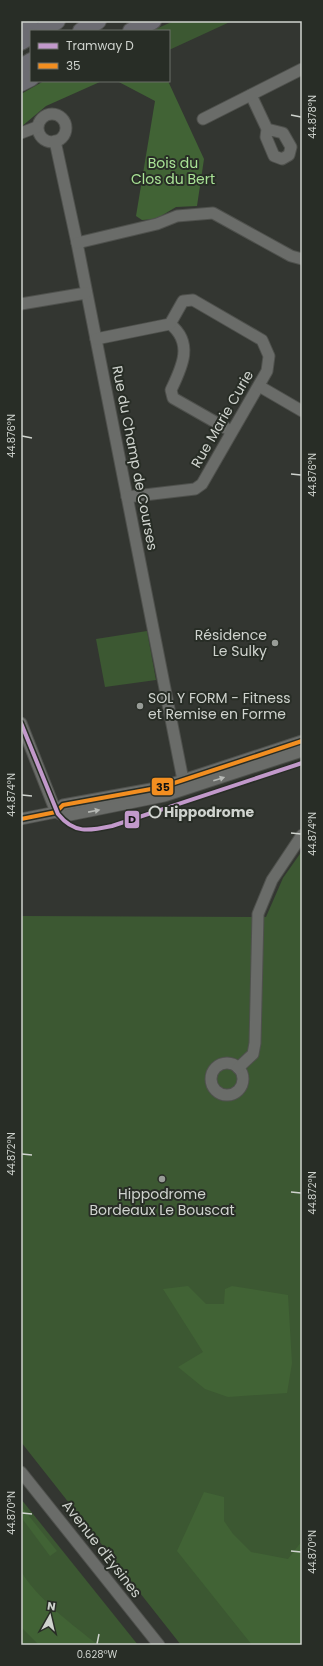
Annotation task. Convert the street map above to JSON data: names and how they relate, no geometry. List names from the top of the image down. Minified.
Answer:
{"streets":{"street":["Rue Marie Curie","Rue du Champ de Courses","Avenue d'Eysines"]},"crossings":[["Rue Marie Curie","Rue du Champ de Courses"]],"parks":["Bois du Clos du Bert"],"places":["Résidence Le Sulky","SOL Y FORM - Fitness et Remise en Forme","Hippodrome","Hippodrome Bordeaux Le Bouscat"],"lines":["tram line D","transit line 35"],"legend":["Tramway D","35"],"north":"top","coordinates":["44.878°N","44.876°N","44.874°N","44.872°N","44.870°N","0.628°W"]}
